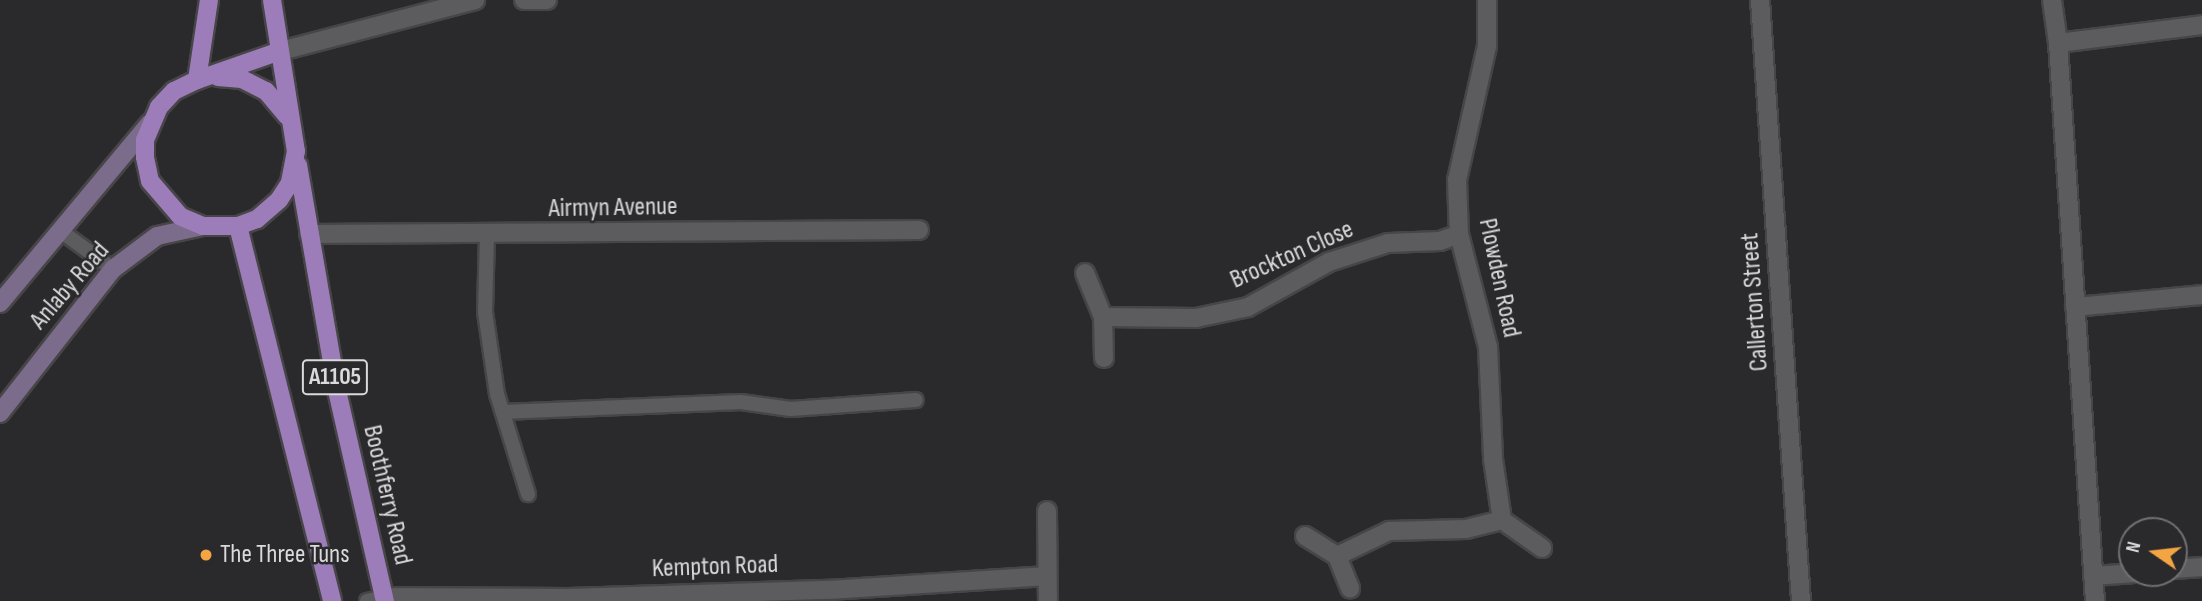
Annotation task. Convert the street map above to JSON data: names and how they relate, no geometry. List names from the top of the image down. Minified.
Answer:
{"streets":{"main road":["Anlaby Road","A1105","Boothferry Road"],"street":["Airmyn Avenue","Brockton Close","Plowden Road","Callerton Street","Kempton Road"]},"crossings":[["Airmyn Avenue","Boothferry Road"],["Brockton Close","Plowden Road"],["Anlaby Road","A1105"],["Anlaby Road","Boothferry Road"],["A1105","Boothferry Road"],["Boothferry Road","Kempton Road"]],"places":["The Three Tuns"],"north":"left"}
